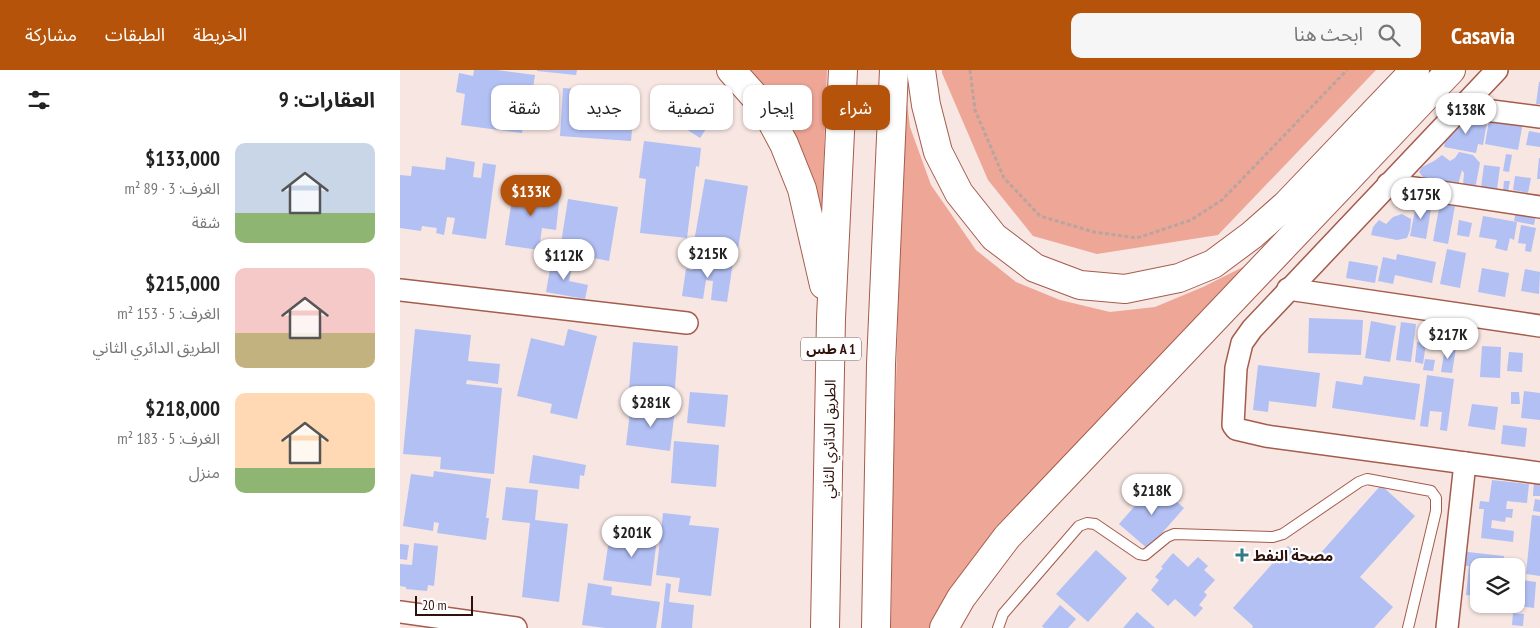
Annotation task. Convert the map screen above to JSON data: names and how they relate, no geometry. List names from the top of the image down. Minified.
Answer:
{"streets":{"highway":["طس A 1","الطريق الدائري الثاني"]},"places":{"health":["مصحة النفط"]},"scale_bar":"20 m","page":{"header":"Casavia","search":"ابحث هنا","nav":["الخريطة","الطبقات","مشاركة"],"heading":"العقارات: 9","chip":["شراء","إيجار","تصفية","جديد","شقة"],"price":["$138K","$133K","$175K","$215K","$112K","$217K","$281K","$218K","$201K"],"list":[{"name":"$133,000","note":"الغرف: 3 · 89 m² · شقة"},{"name":"$215,000","note":"الغرف: 5 · 153 m² · الطريق الدائري الثاني"},{"name":"$218,000","note":"الغرف: 5 · 183 m² · منزل"}],"scale":"20 m"}}
